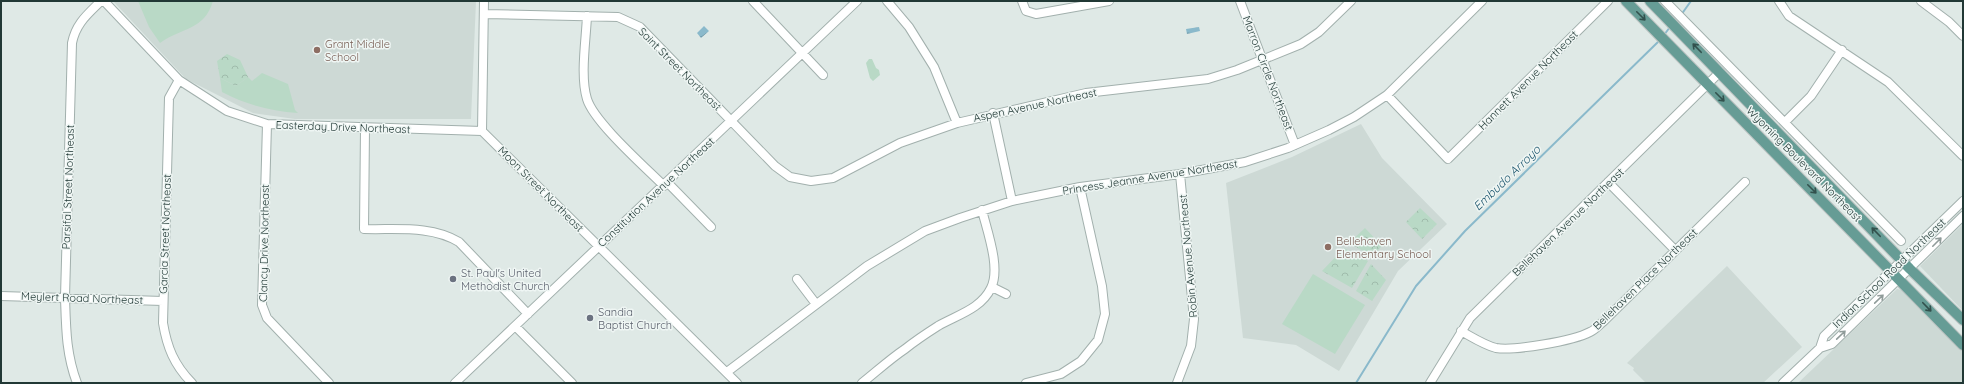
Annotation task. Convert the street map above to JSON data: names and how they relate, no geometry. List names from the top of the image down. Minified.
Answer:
{"streets":{"main road":["Wyoming Boulevard Northeast"],"street":["Saint Street Northeast","Marron Circle Northeast","Hannett Avenue Northeast","Aspen Avenue Northeast","Easterday Drive Northeast","Princess Jeanne Avenue Northeast","Parsifal Street Northeast","Moon Street Northeast","Constitution Avenue Northeast","Bellehaven Avenue Northeast","Garcia Street Northeast","Clancy Drive Northeast","Robin Avenue Northeast","Indian School Road Northeast","Bellehaven Place Northeast","Meylert Road Northeast"]},"crossings":[["Saint Street Northeast","Aspen Avenue Northeast"],["Saint Street Northeast","Constitution Avenue Northeast"],["Marron Circle Northeast","Aspen Avenue Northeast"],["Marron Circle Northeast","Princess Jeanne Avenue Northeast"],["Hannett Avenue Northeast","Princess Jeanne Avenue Northeast"],["Aspen Avenue Northeast","Constitution Avenue Northeast"],["Easterday Drive Northeast","Parsifal Street Northeast"],["Easterday Drive Northeast","Moon Street Northeast"],["Easterday Drive Northeast","Garcia Street Northeast"],["Easterday Drive Northeast","Clancy Drive Northeast"],["Wyoming Boulevard Northeast","Bellehaven Avenue Northeast"],["Wyoming Boulevard Northeast","Indian School Road Northeast"],["Princess Jeanne Avenue Northeast","Moon Street Northeast"],["Princess Jeanne Avenue Northeast","Robin Avenue Northeast"],["Parsifal Street Northeast","Meylert Road Northeast"],["Moon Street Northeast","Constitution Avenue Northeast"],["Bellehaven Avenue Northeast","Bellehaven Place Northeast"],["Garcia Street Northeast","Meylert Road Northeast"]],"water":["Embudo Arroyo"],"places":["Grant Middle School","Bellehaven Elementary School","St. Paul's United Methodist Church","Sandia Baptist Church"]}
